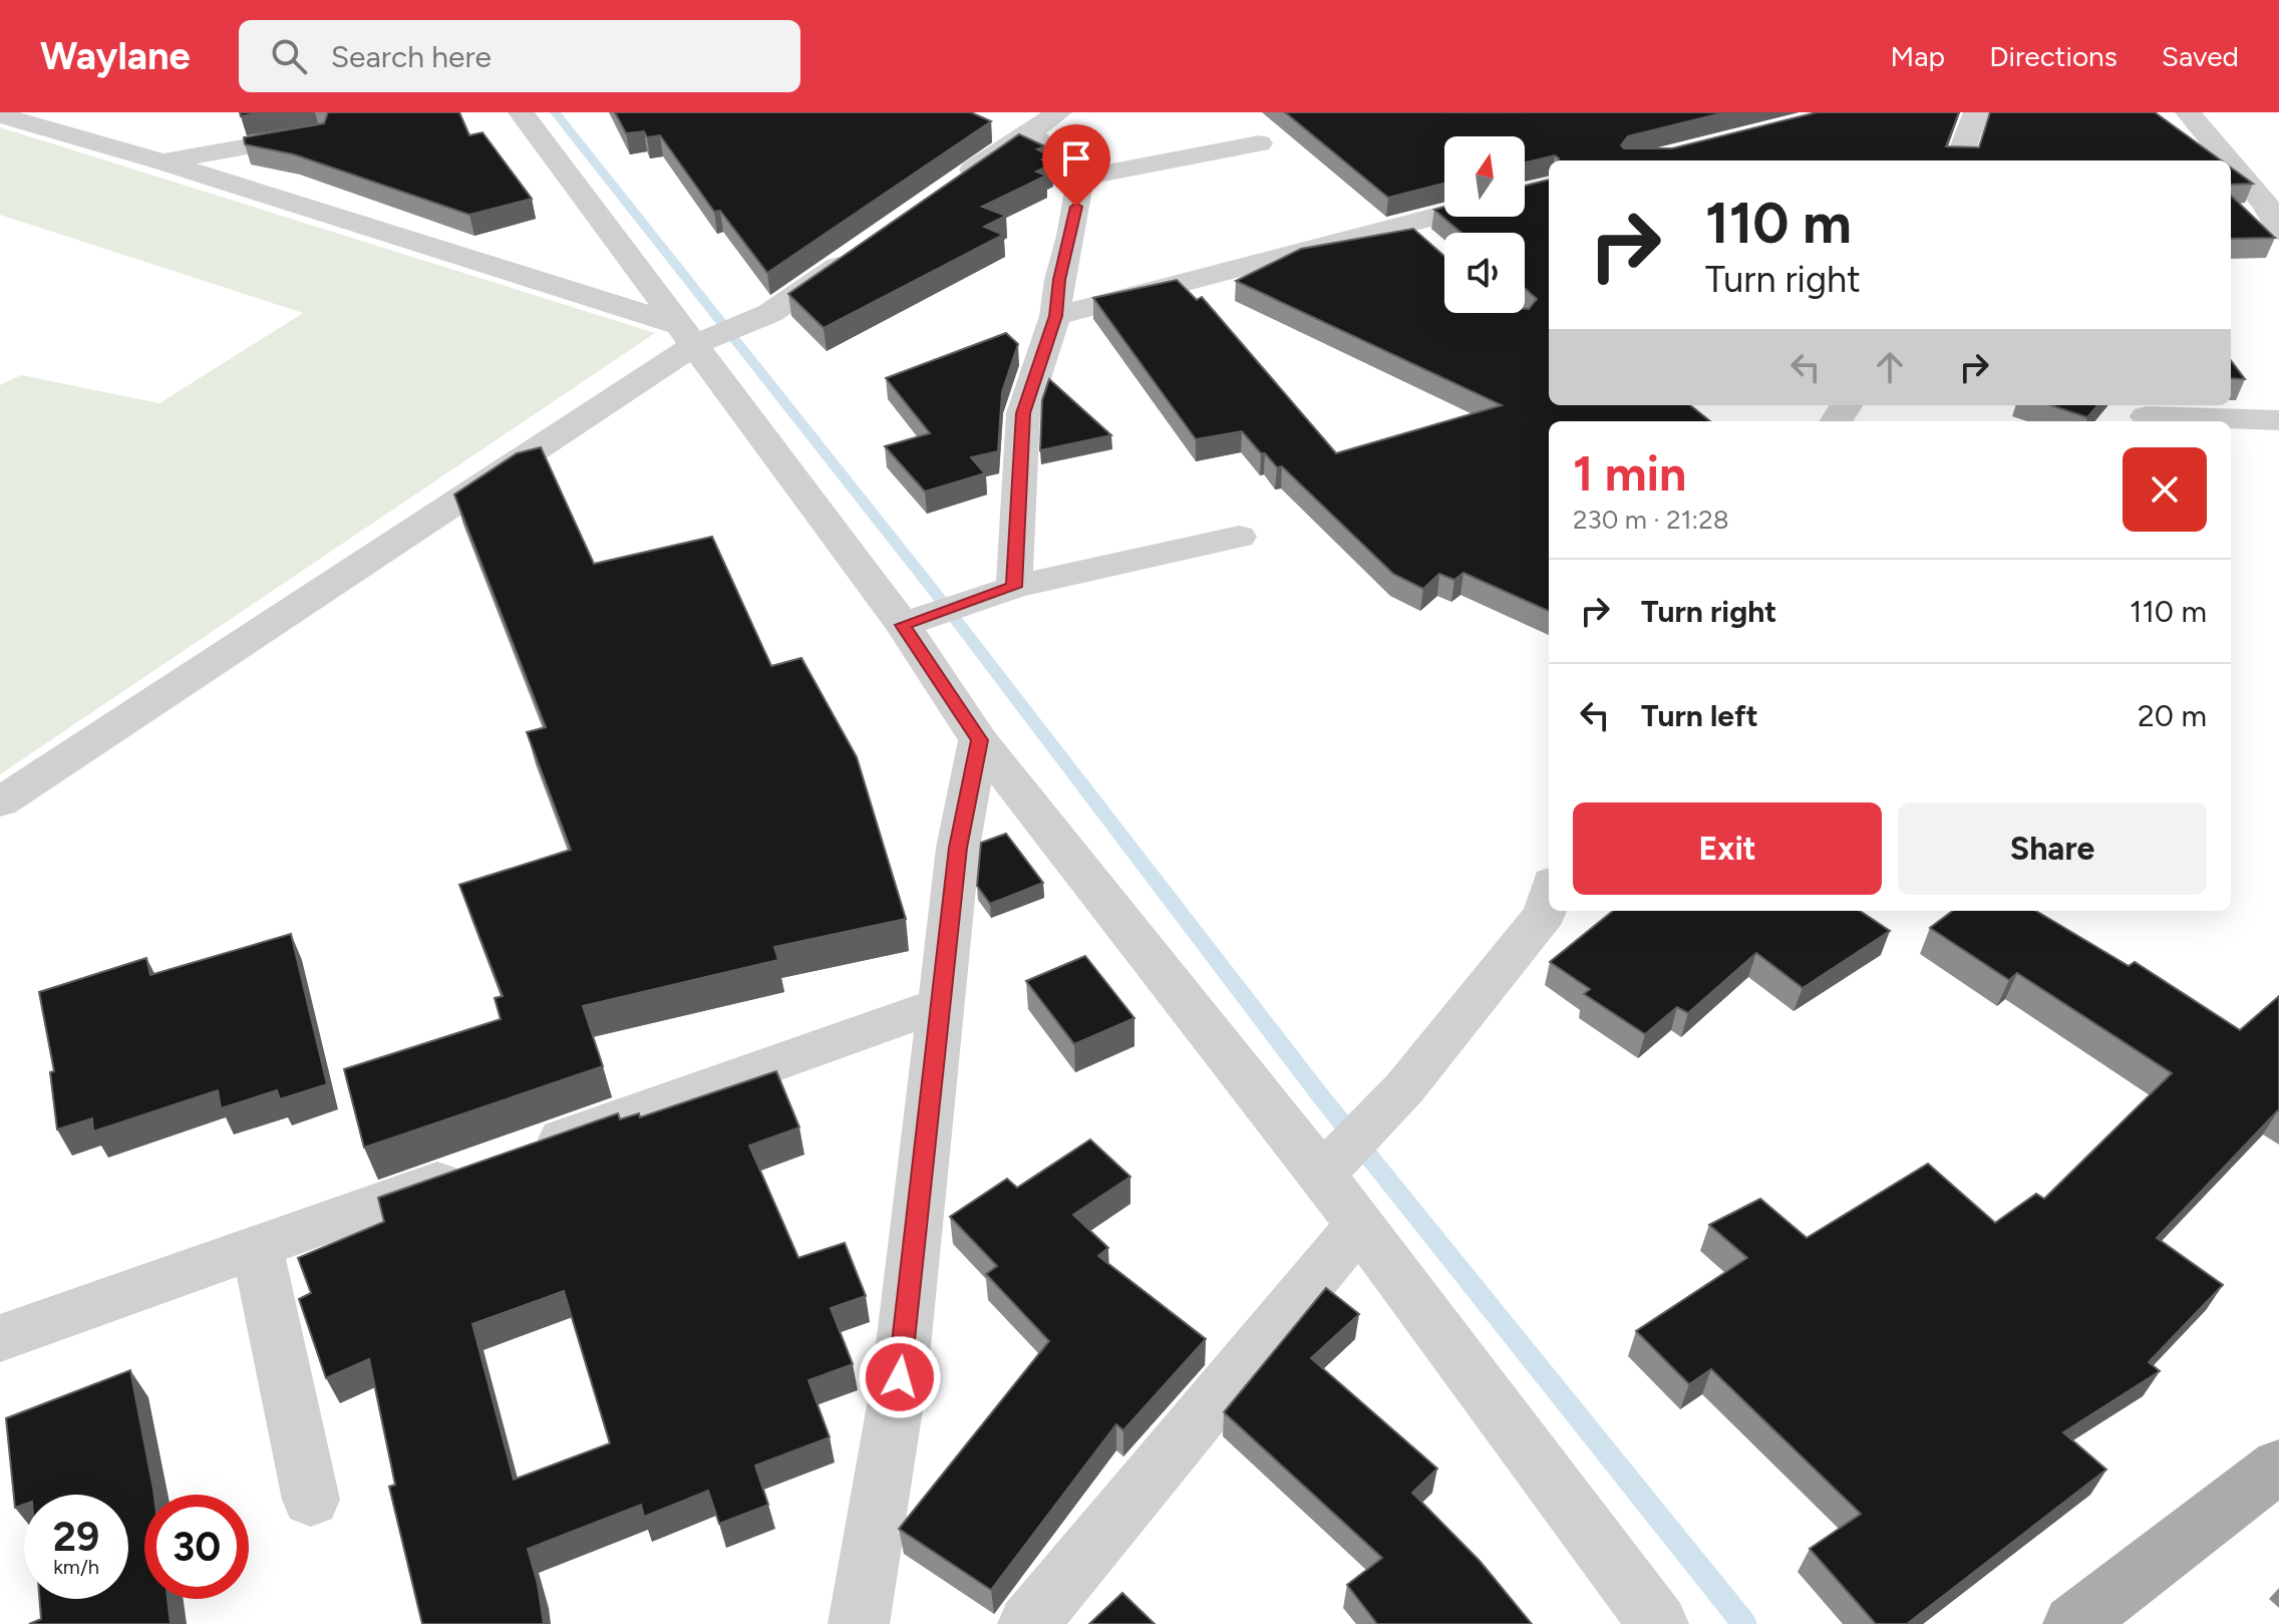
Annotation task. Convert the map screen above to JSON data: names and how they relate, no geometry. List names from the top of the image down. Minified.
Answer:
{"north":"top","page":{"header":"Waylane","search":"Search here","nav":["Map","Directions","Saved"],"turn":["110 m","Turn right"],"heading":["1 min","230 m · 21:28"],"list":[{"name":"Turn right","value":"110 m"},{"name":"Turn left","value":"20 m"}],"buttons":["Exit","Share"],"speed":"29 km/h","limit":"30"}}
